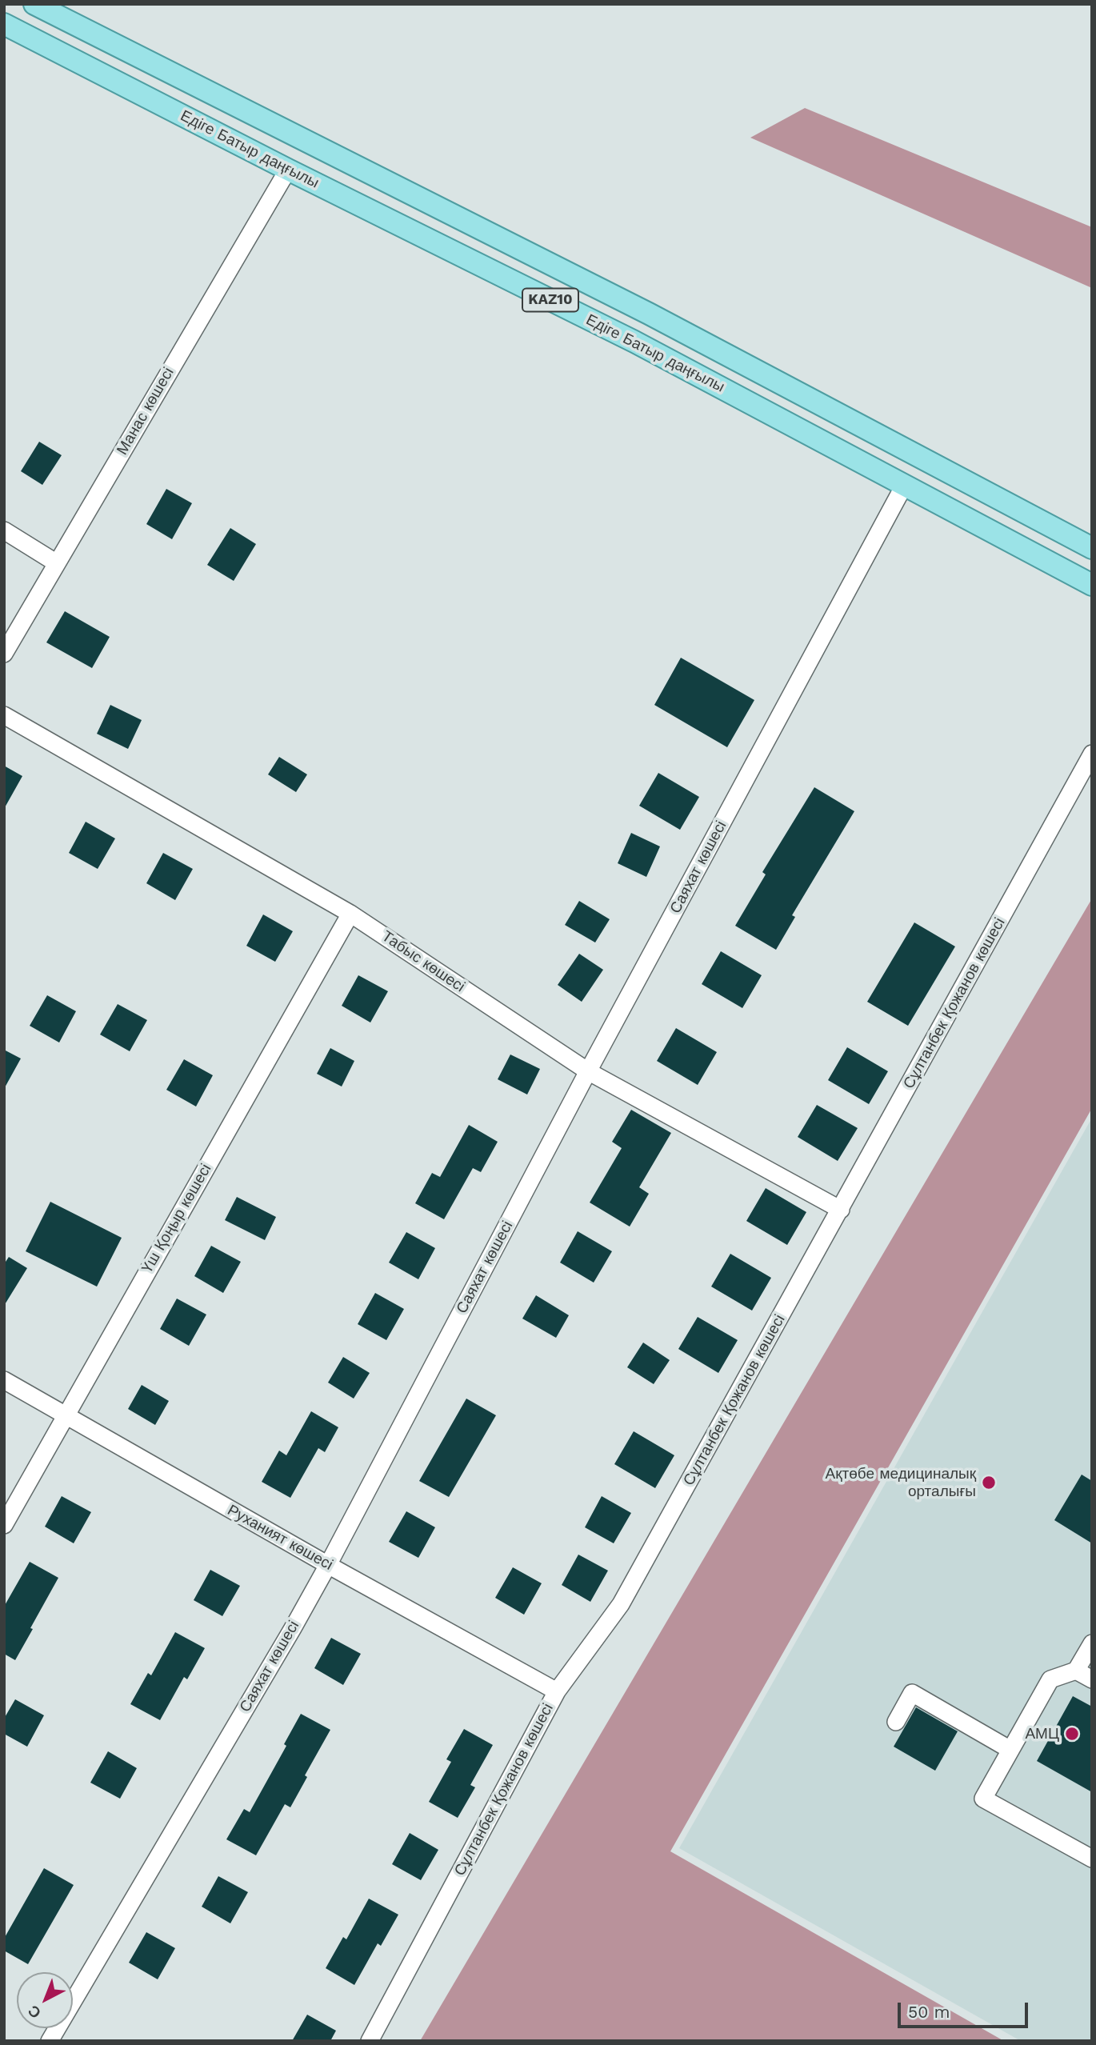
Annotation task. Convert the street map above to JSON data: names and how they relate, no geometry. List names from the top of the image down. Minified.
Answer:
{"streets":{"main road":["Едіге Батыр даңғылы","KAZ10"],"street":["Манас көшесі","Саяхат көшесі","Табыс көшесі","Сұлтанбек Қожанов көшесі","Үш Қоңыр көшесі","Руханият көшесі"]},"crossings":[["Едіге Батыр даңғылы","Манас көшесі"],["Едіге Батыр даңғылы","Саяхат көшесі"],["Саяхат көшесі","Табыс көшесі"],["Саяхат көшесі","Руханият көшесі"],["Табыс көшесі","Сұлтанбек Қожанов көшесі"],["Табыс көшесі","Үш Қоңыр көшесі"],["Сұлтанбек Қожанов көшесі","Руханият көшесі"],["Үш Қоңыр көшесі","Руханият көшесі"]],"places":["Ақтөбе медициналық орталығы","АМЦ"],"scale_bar":"50 m","north":"bottom left"}
